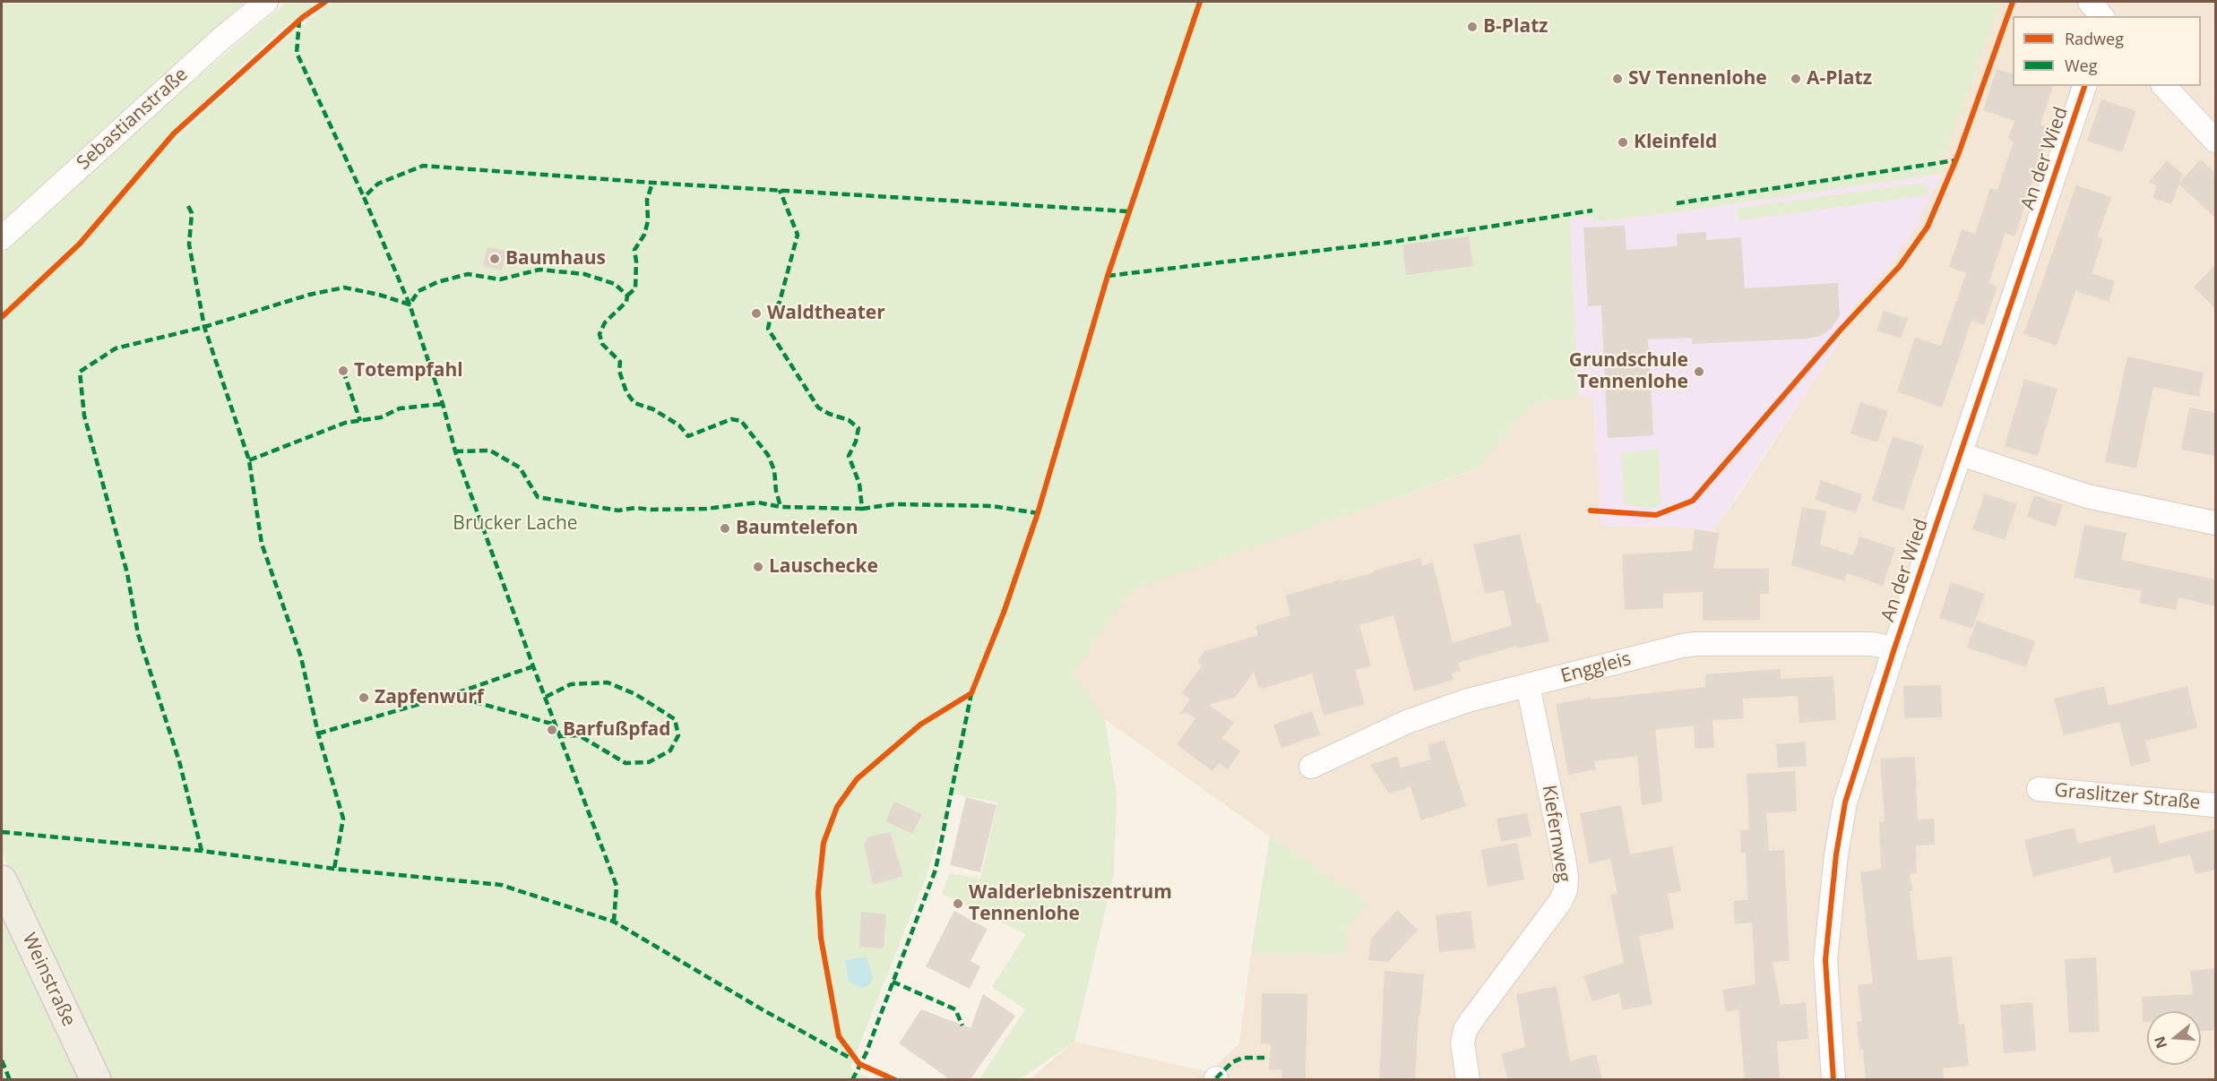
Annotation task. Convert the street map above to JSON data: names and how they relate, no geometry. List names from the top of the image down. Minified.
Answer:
{"streets":{"main road":["Weinstraße"],"street":["Sebastianstraße","An der Wied","Enggleis","Graslitzer Straße","Kiefernweg"]},"crossings":[["An der Wied","Enggleis"],["Enggleis","Kiefernweg"]],"parks":["Brucker Lache"],"places":["B-Platz","SV Tennenlohe","A-Platz","Kleinfeld","Baumhaus","Waldtheater","Totempfahl","Grundschule Tennenlohe","Baumtelefon","Lauschecke","Zapfenwurf","Barfußpfad","Walderlebniszentrum Tennenlohe"],"legend":["Radweg","Weg"],"north":"left"}
